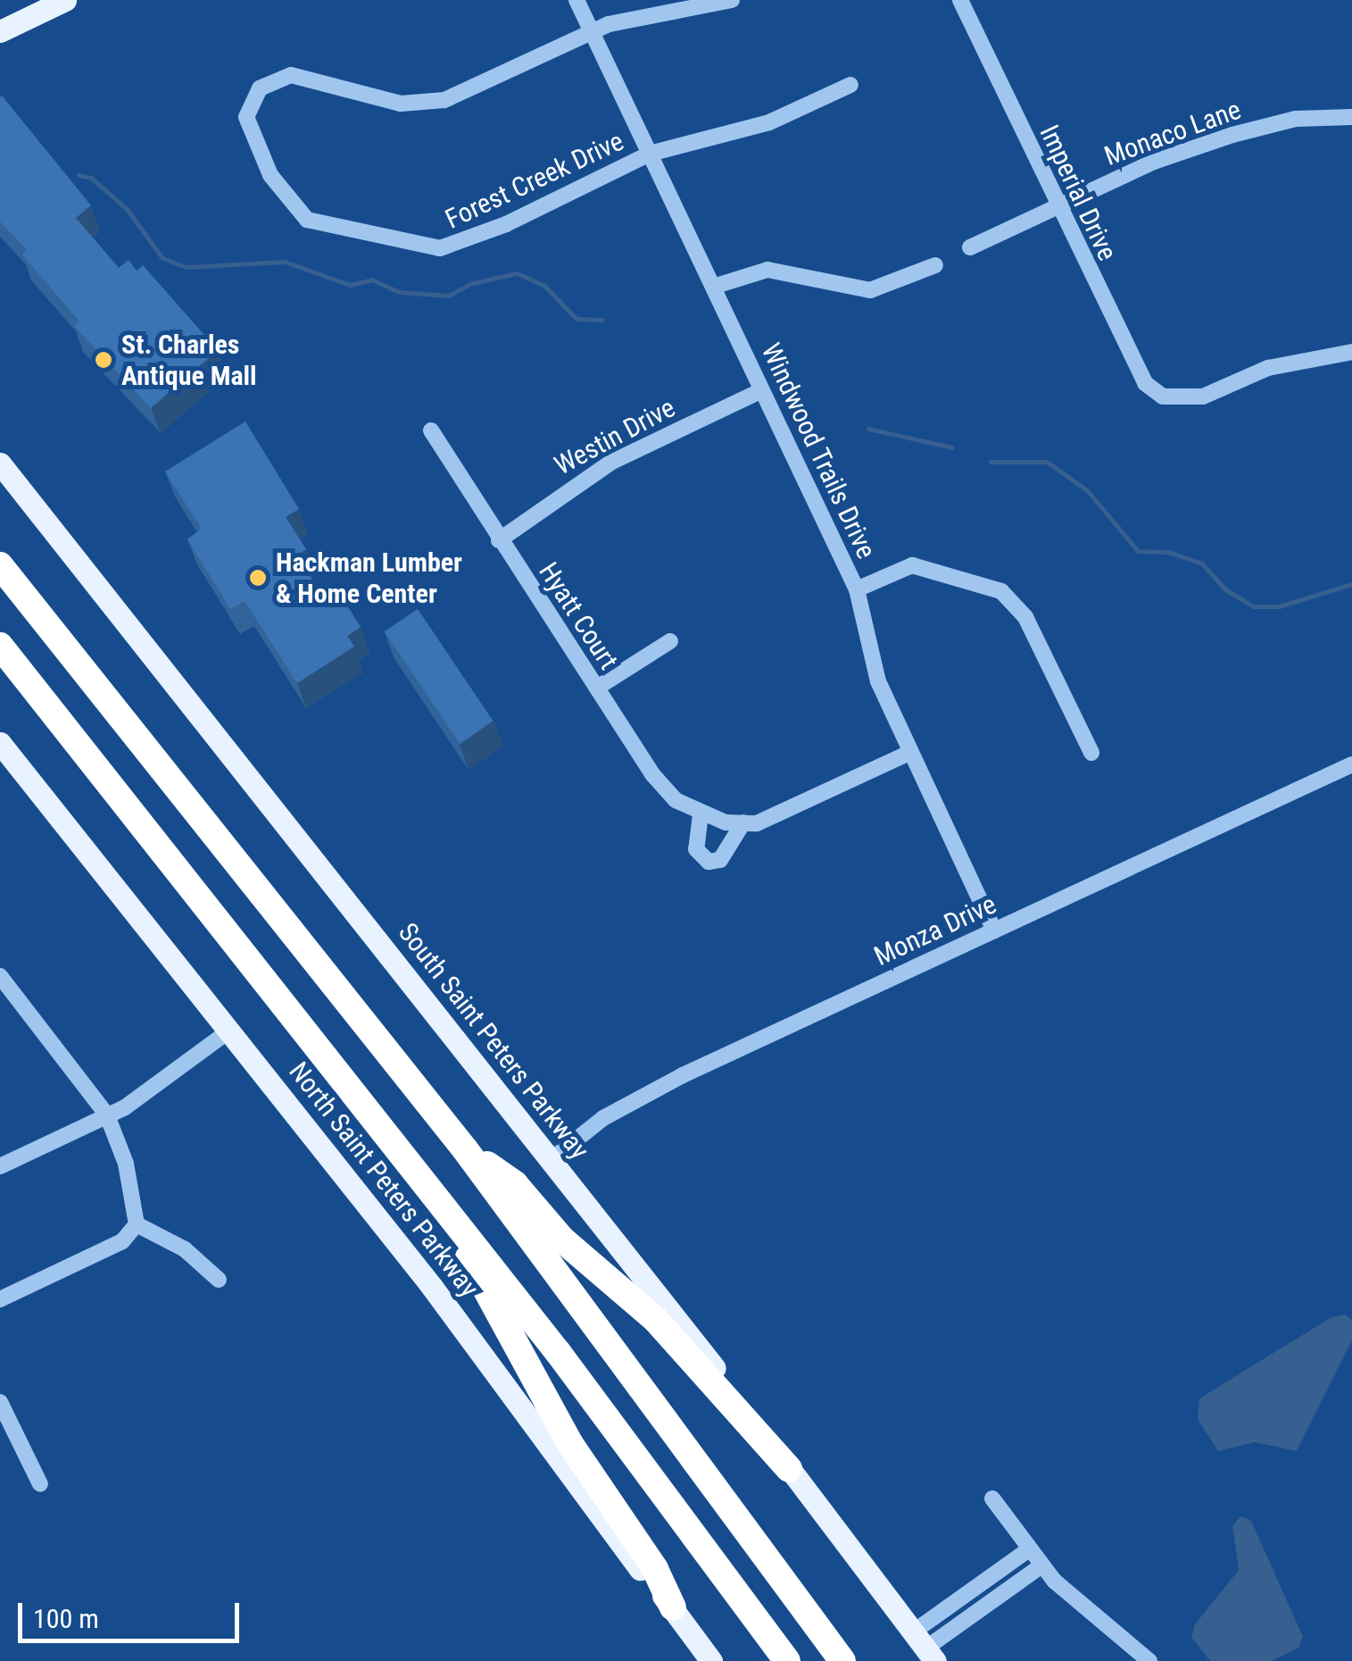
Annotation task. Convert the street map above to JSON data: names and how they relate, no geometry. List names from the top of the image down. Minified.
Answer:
{"streets":{"main road":["South Saint Peters Parkway","North Saint Peters Parkway"],"street":["Monaco Lane","Forest Creek Drive","Imperial Drive","Westin Drive","Windwood Trails Drive","Hyatt Court","Monza Drive"]},"crossings":[["Monaco Lane","Imperial Drive"],["Forest Creek Drive","Windwood Trails Drive"],["Westin Drive","Windwood Trails Drive"],["Westin Drive","Hyatt Court"],["Windwood Trails Drive","Hyatt Court"],["Windwood Trails Drive","Monza Drive"],["Monza Drive","South Saint Peters Parkway"]],"places":["St. Charles Antique Mall","Hackman Lumber & Home Center"],"scale_bar":"100 m"}
